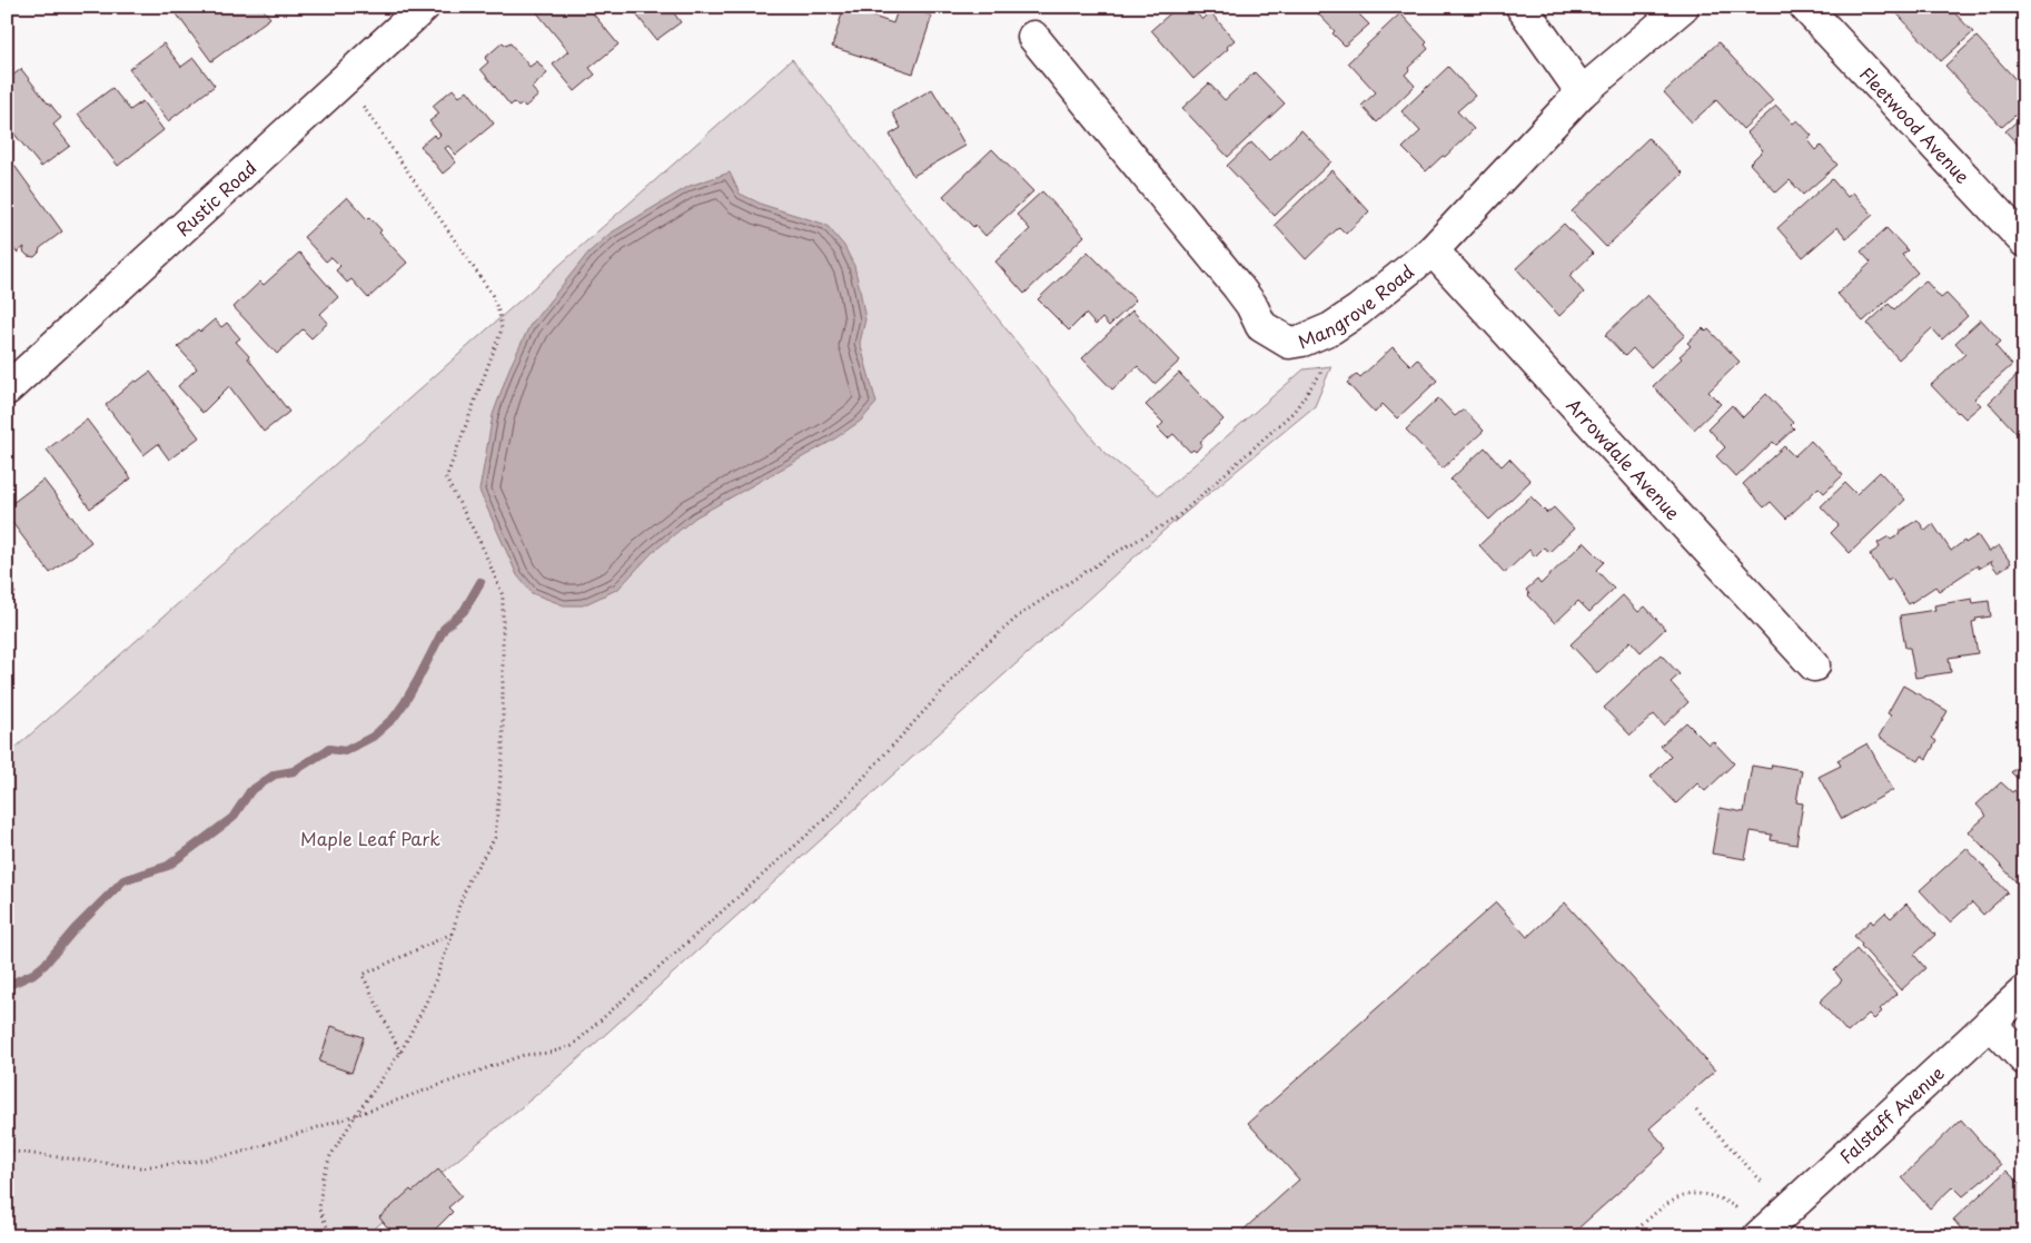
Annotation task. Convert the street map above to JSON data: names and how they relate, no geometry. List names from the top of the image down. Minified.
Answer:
{"streets":{"street":["Fleetwood Avenue","Rustic Road","Mangrove Road","Arrowdale Avenue","Falstaff Avenue"]},"crossings":[["Mangrove Road","Arrowdale Avenue"]],"parks":["Maple Leaf Park"]}
